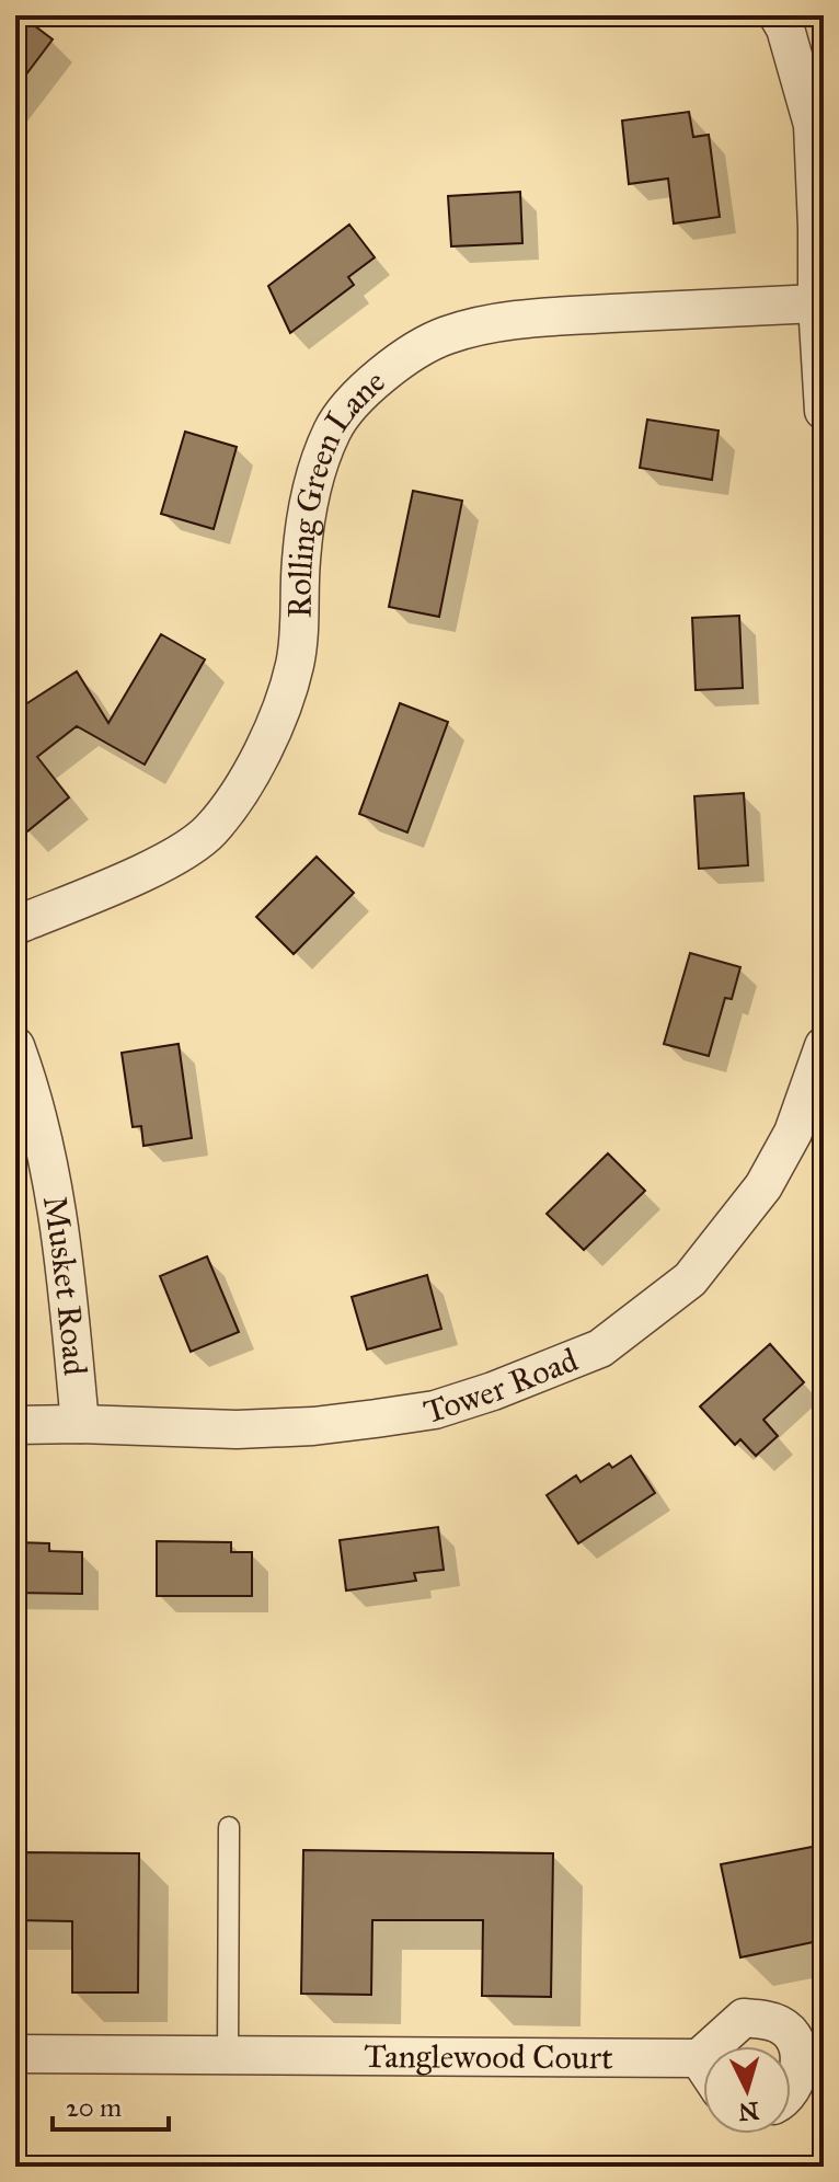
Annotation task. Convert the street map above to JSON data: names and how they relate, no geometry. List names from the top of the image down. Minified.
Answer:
{"streets":{"street":["Rolling Green Lane","Musket Road","Tower Road","Tanglewood Court"]},"crossings":[["Musket Road","Tower Road"]],"scale_bar":"20 m","north":"bottom"}
